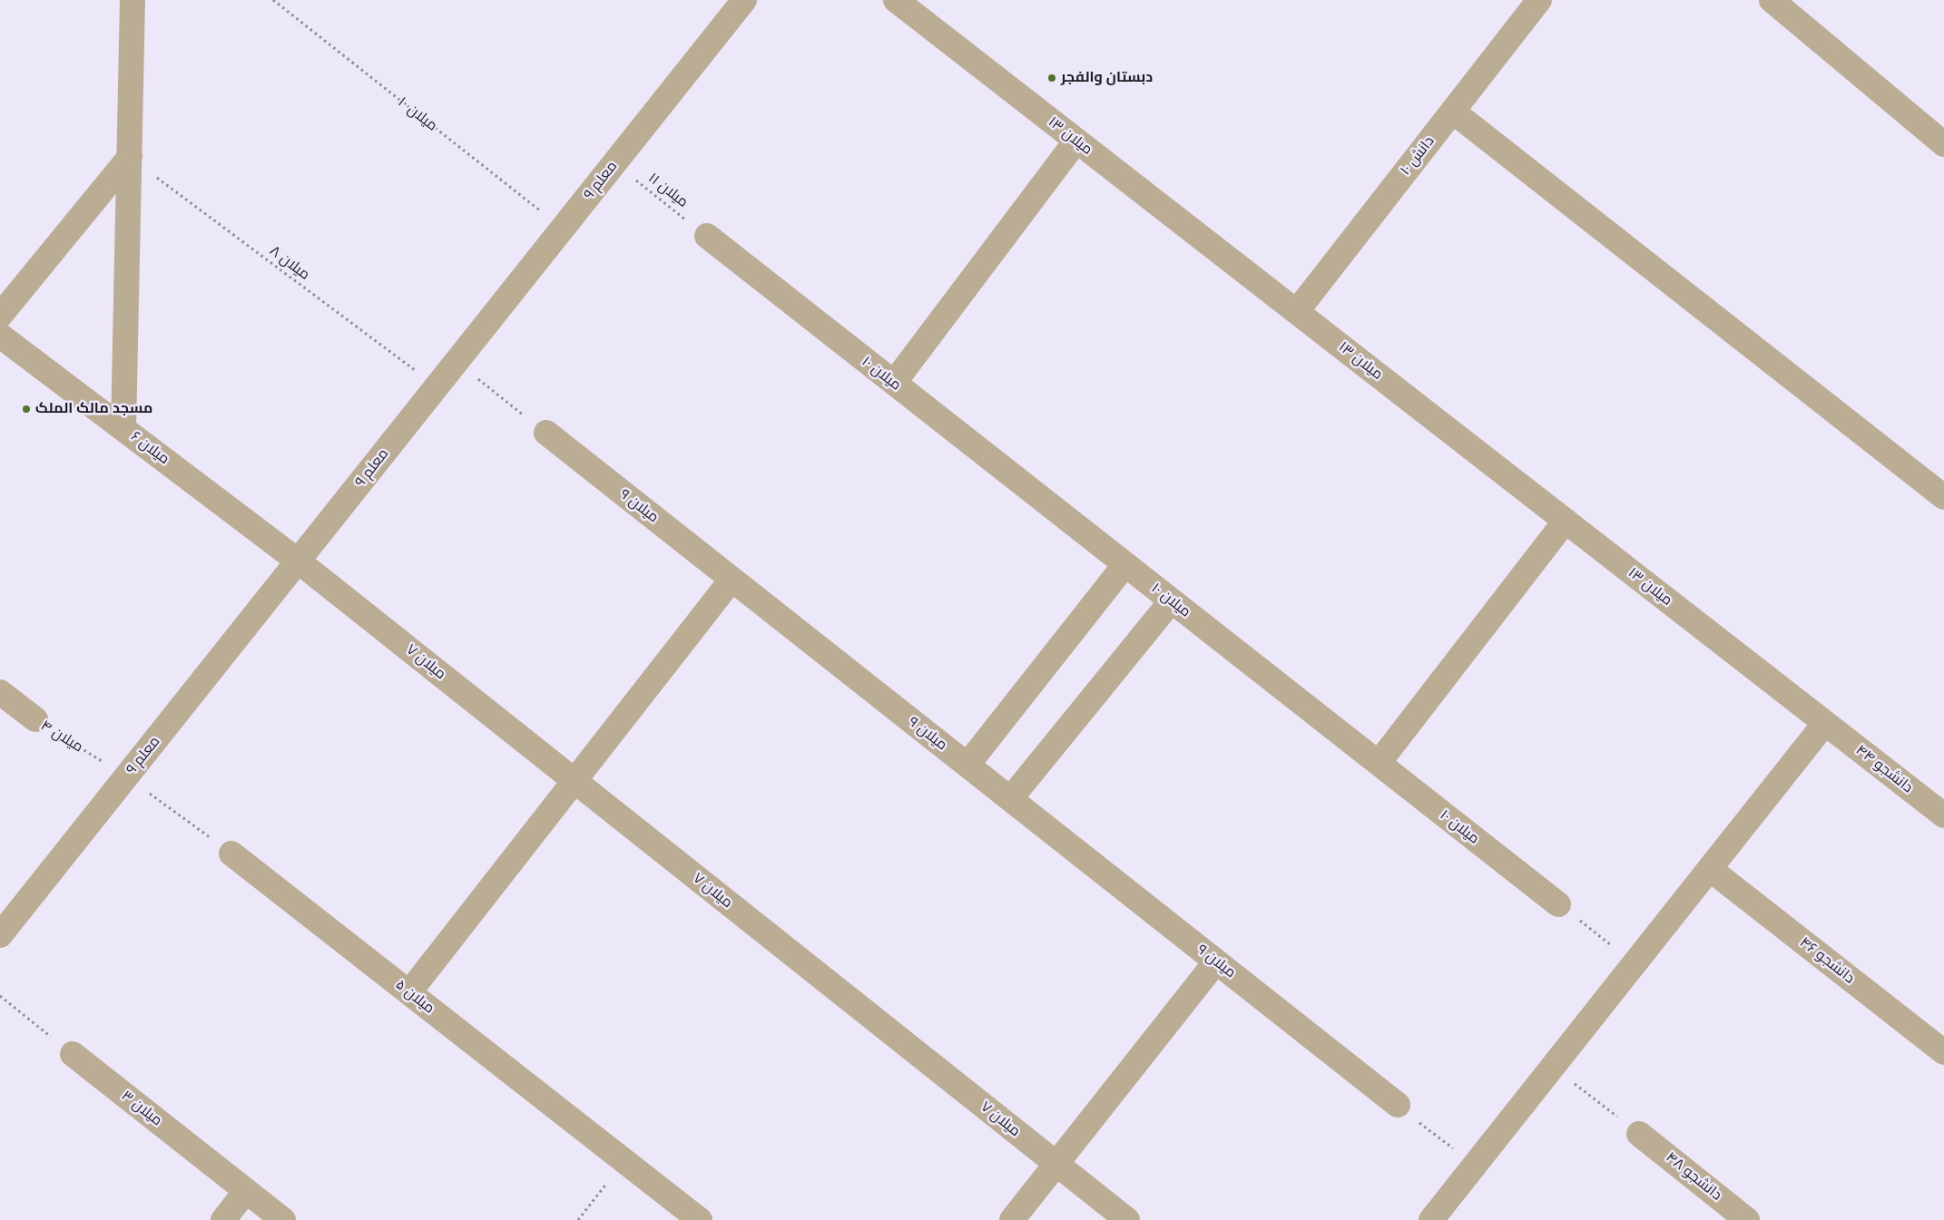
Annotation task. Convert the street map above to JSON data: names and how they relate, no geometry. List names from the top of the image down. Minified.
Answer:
{"streets":{"street":["میلان ۱۰","میلان ۱۳","دانش ۱۰","معلم ۹","میلان ۶","میلان ۹","میلان ۷","میلان ۴","دانشجو ۴۴","دانشجو ۴۶","میلان ۵","میلان ۳","دانشجو ۴۸"],"path":["میلان ۱۱","میلان ۸"]},"crossings":[["میلان ۱۰","معلم ۹"],["میلان ۱۰","میلان ۱۱"],["میلان ۱۳","دانش ۱۰"],["میلان ۱۳","دانشجو ۴۴"],["معلم ۹","میلان ۱۱"],["معلم ۹","میلان ۸"],["معلم ۹","میلان ۶"],["معلم ۹","میلان ۷"],["معلم ۹","میلان ۴"],["میلان ۶","میلان ۷"]],"places":["دبستان والفجر","مسجد مالک الملک"]}
